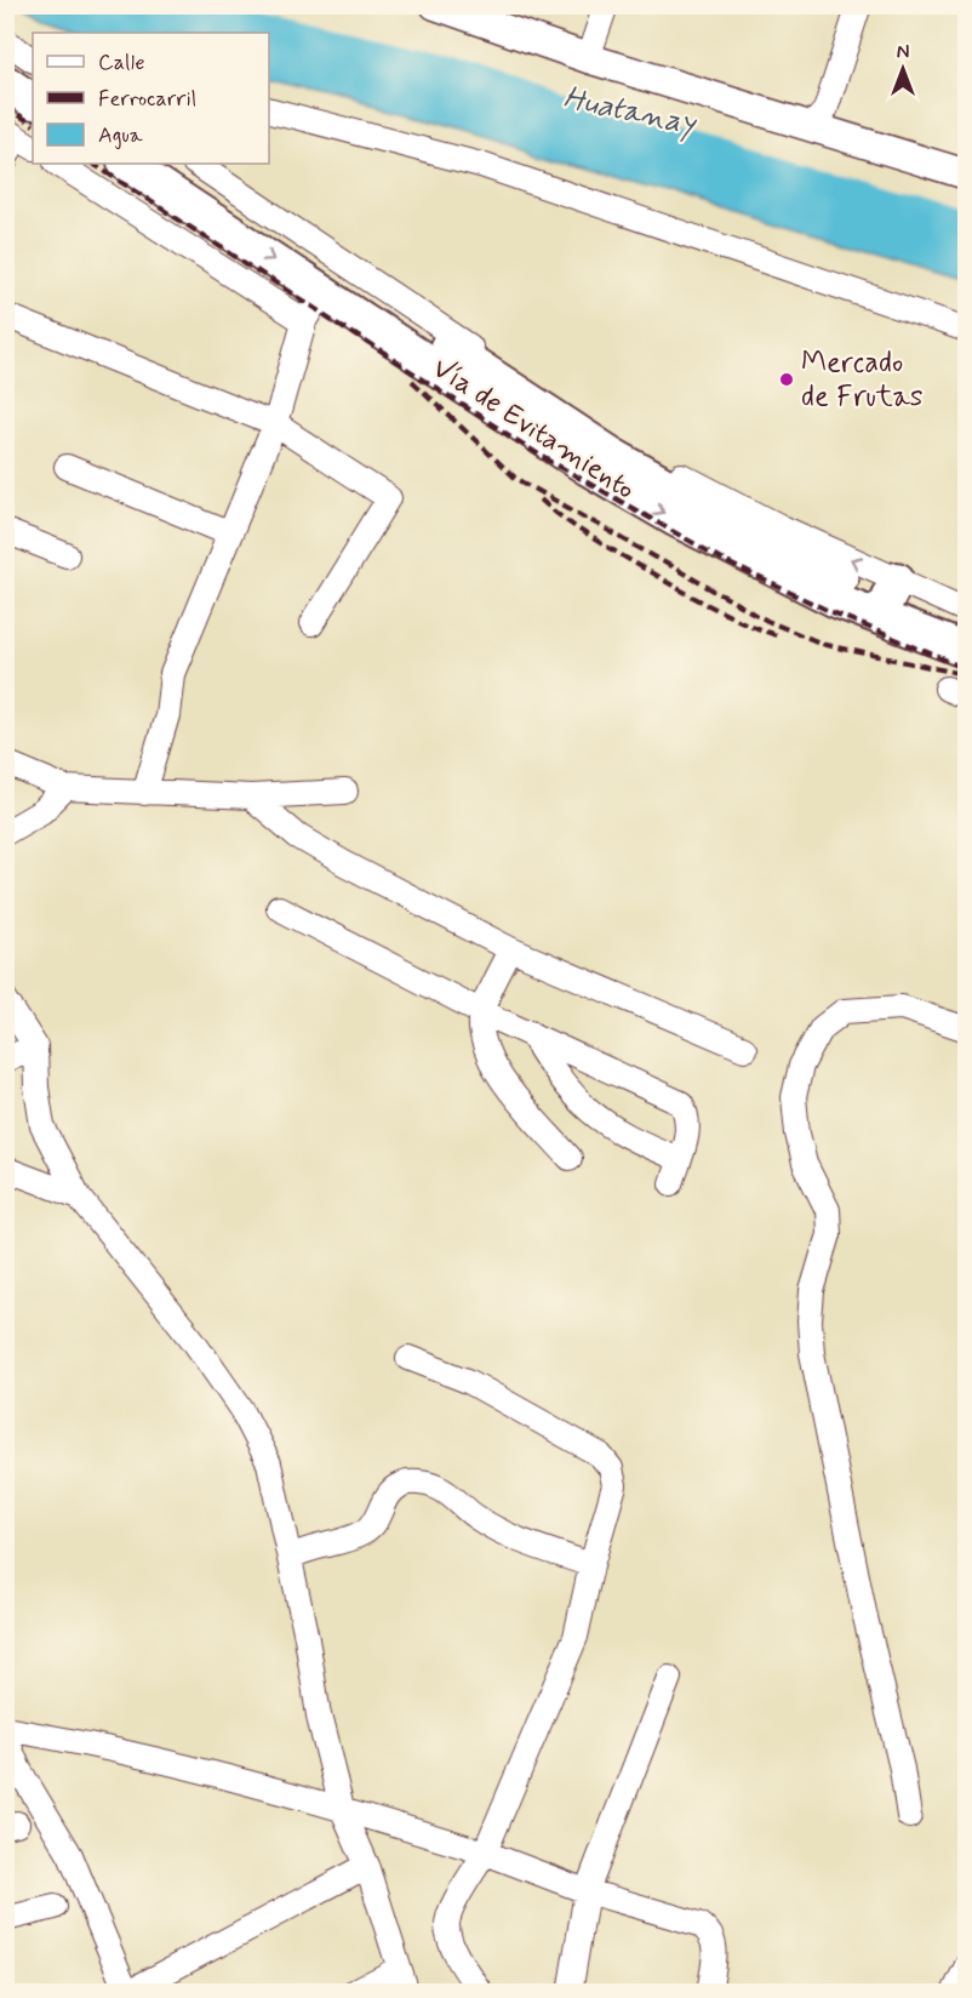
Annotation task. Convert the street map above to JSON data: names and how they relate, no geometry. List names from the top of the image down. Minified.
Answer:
{"streets":{"highway":["Vía de Evitamiento"]},"water":["Huatanay"],"places":["Mercado de Frutas"],"legend":["Calle","Ferrocarril","Agua"],"north":"top"}
